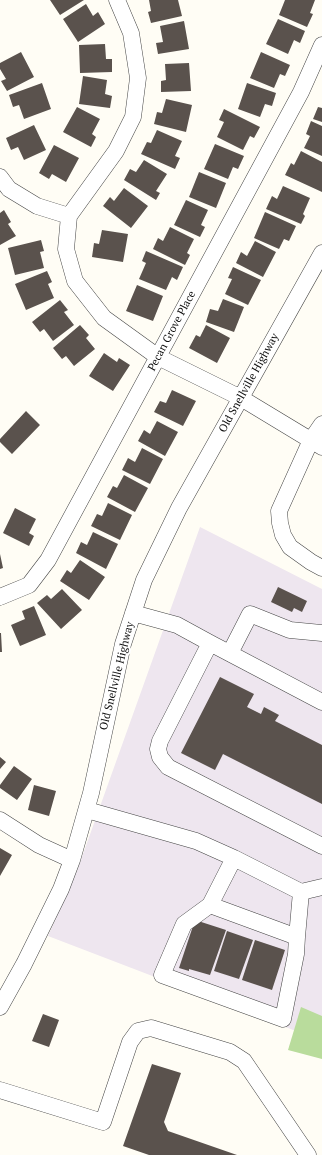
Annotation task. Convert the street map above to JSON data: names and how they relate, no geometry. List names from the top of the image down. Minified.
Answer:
{"streets":{"street":["Pecan Grove Place","Old Snellville Highway"]}}
